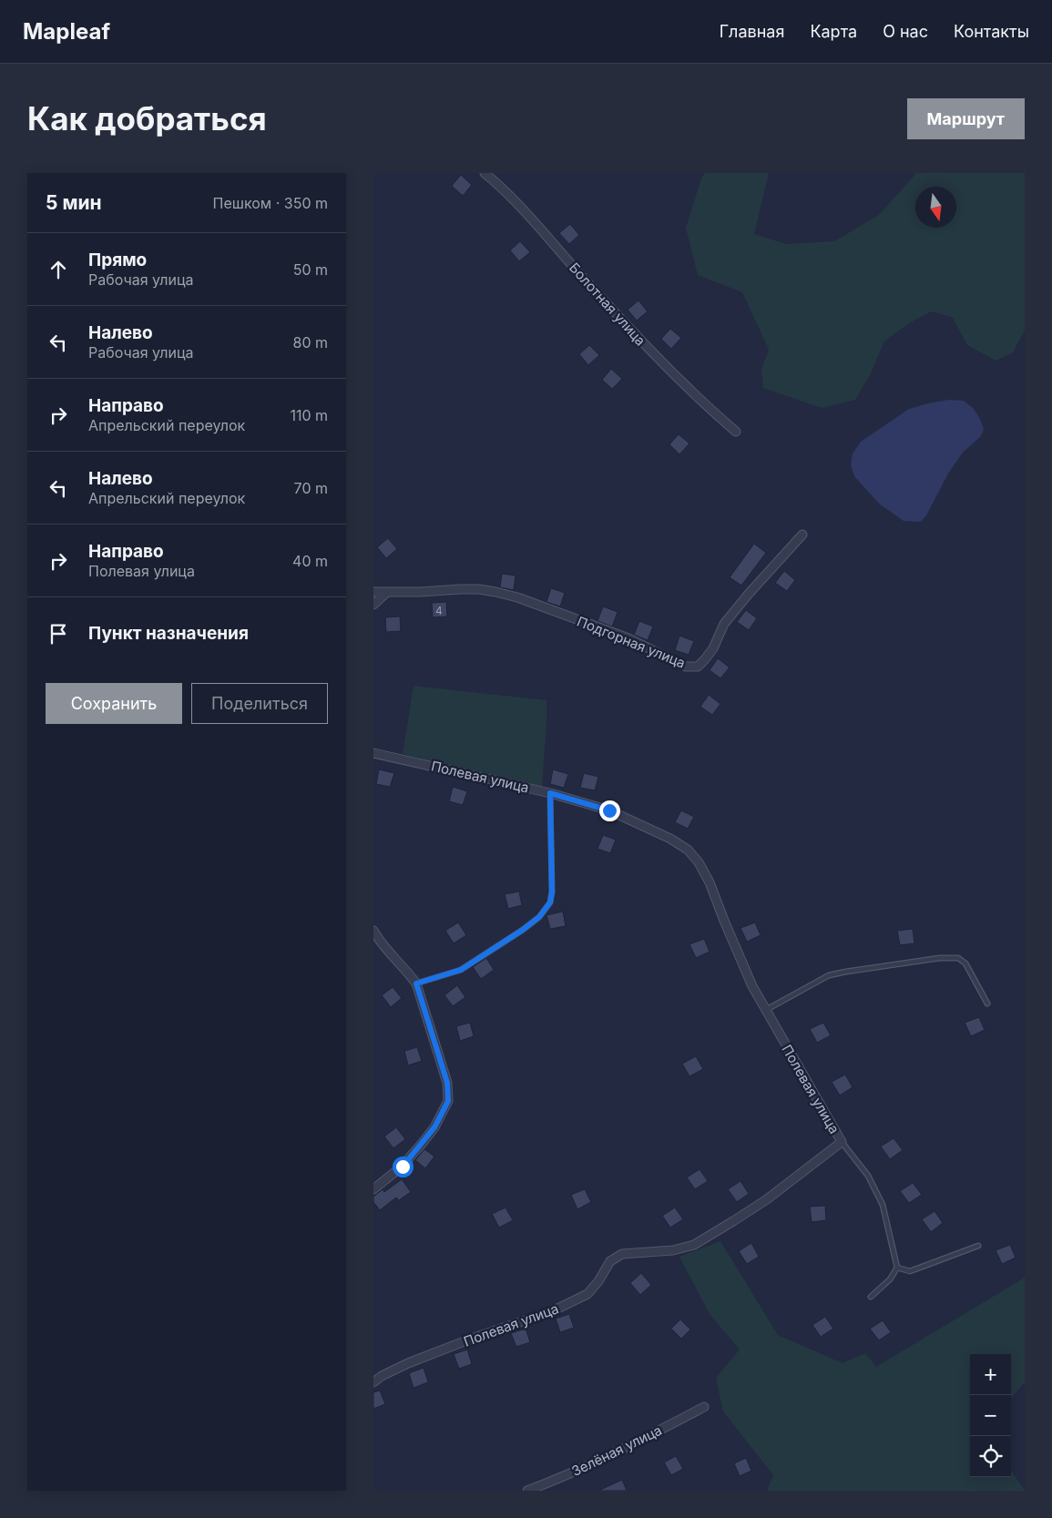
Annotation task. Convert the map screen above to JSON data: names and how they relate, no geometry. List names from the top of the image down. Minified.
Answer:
{"streets":{"street":["Болотная улица","Подгорная улица","Полевая улица","Зелёная улица"]},"house_numbers":["4"],"north":"bottom","page":{"header":"Mapleaf","nav":["Главная","Карта","О нас","Контакты"],"buttons":["Маршрут",["Сохранить","Поделиться"]],"title":"Как добраться","heading":["5 мин","Пешком · 350 m"],"list":[["Прямо","Рабочая улица","50 m"],["Налево","Рабочая улица","80 m"],["Направо","Апрельский переулок","110 m"],["Налево","Апрельский переулок","70 m"],["Направо","Полевая улица","40 m"],"Пункт назначения"],"map_buttons":["+","−"]}}
